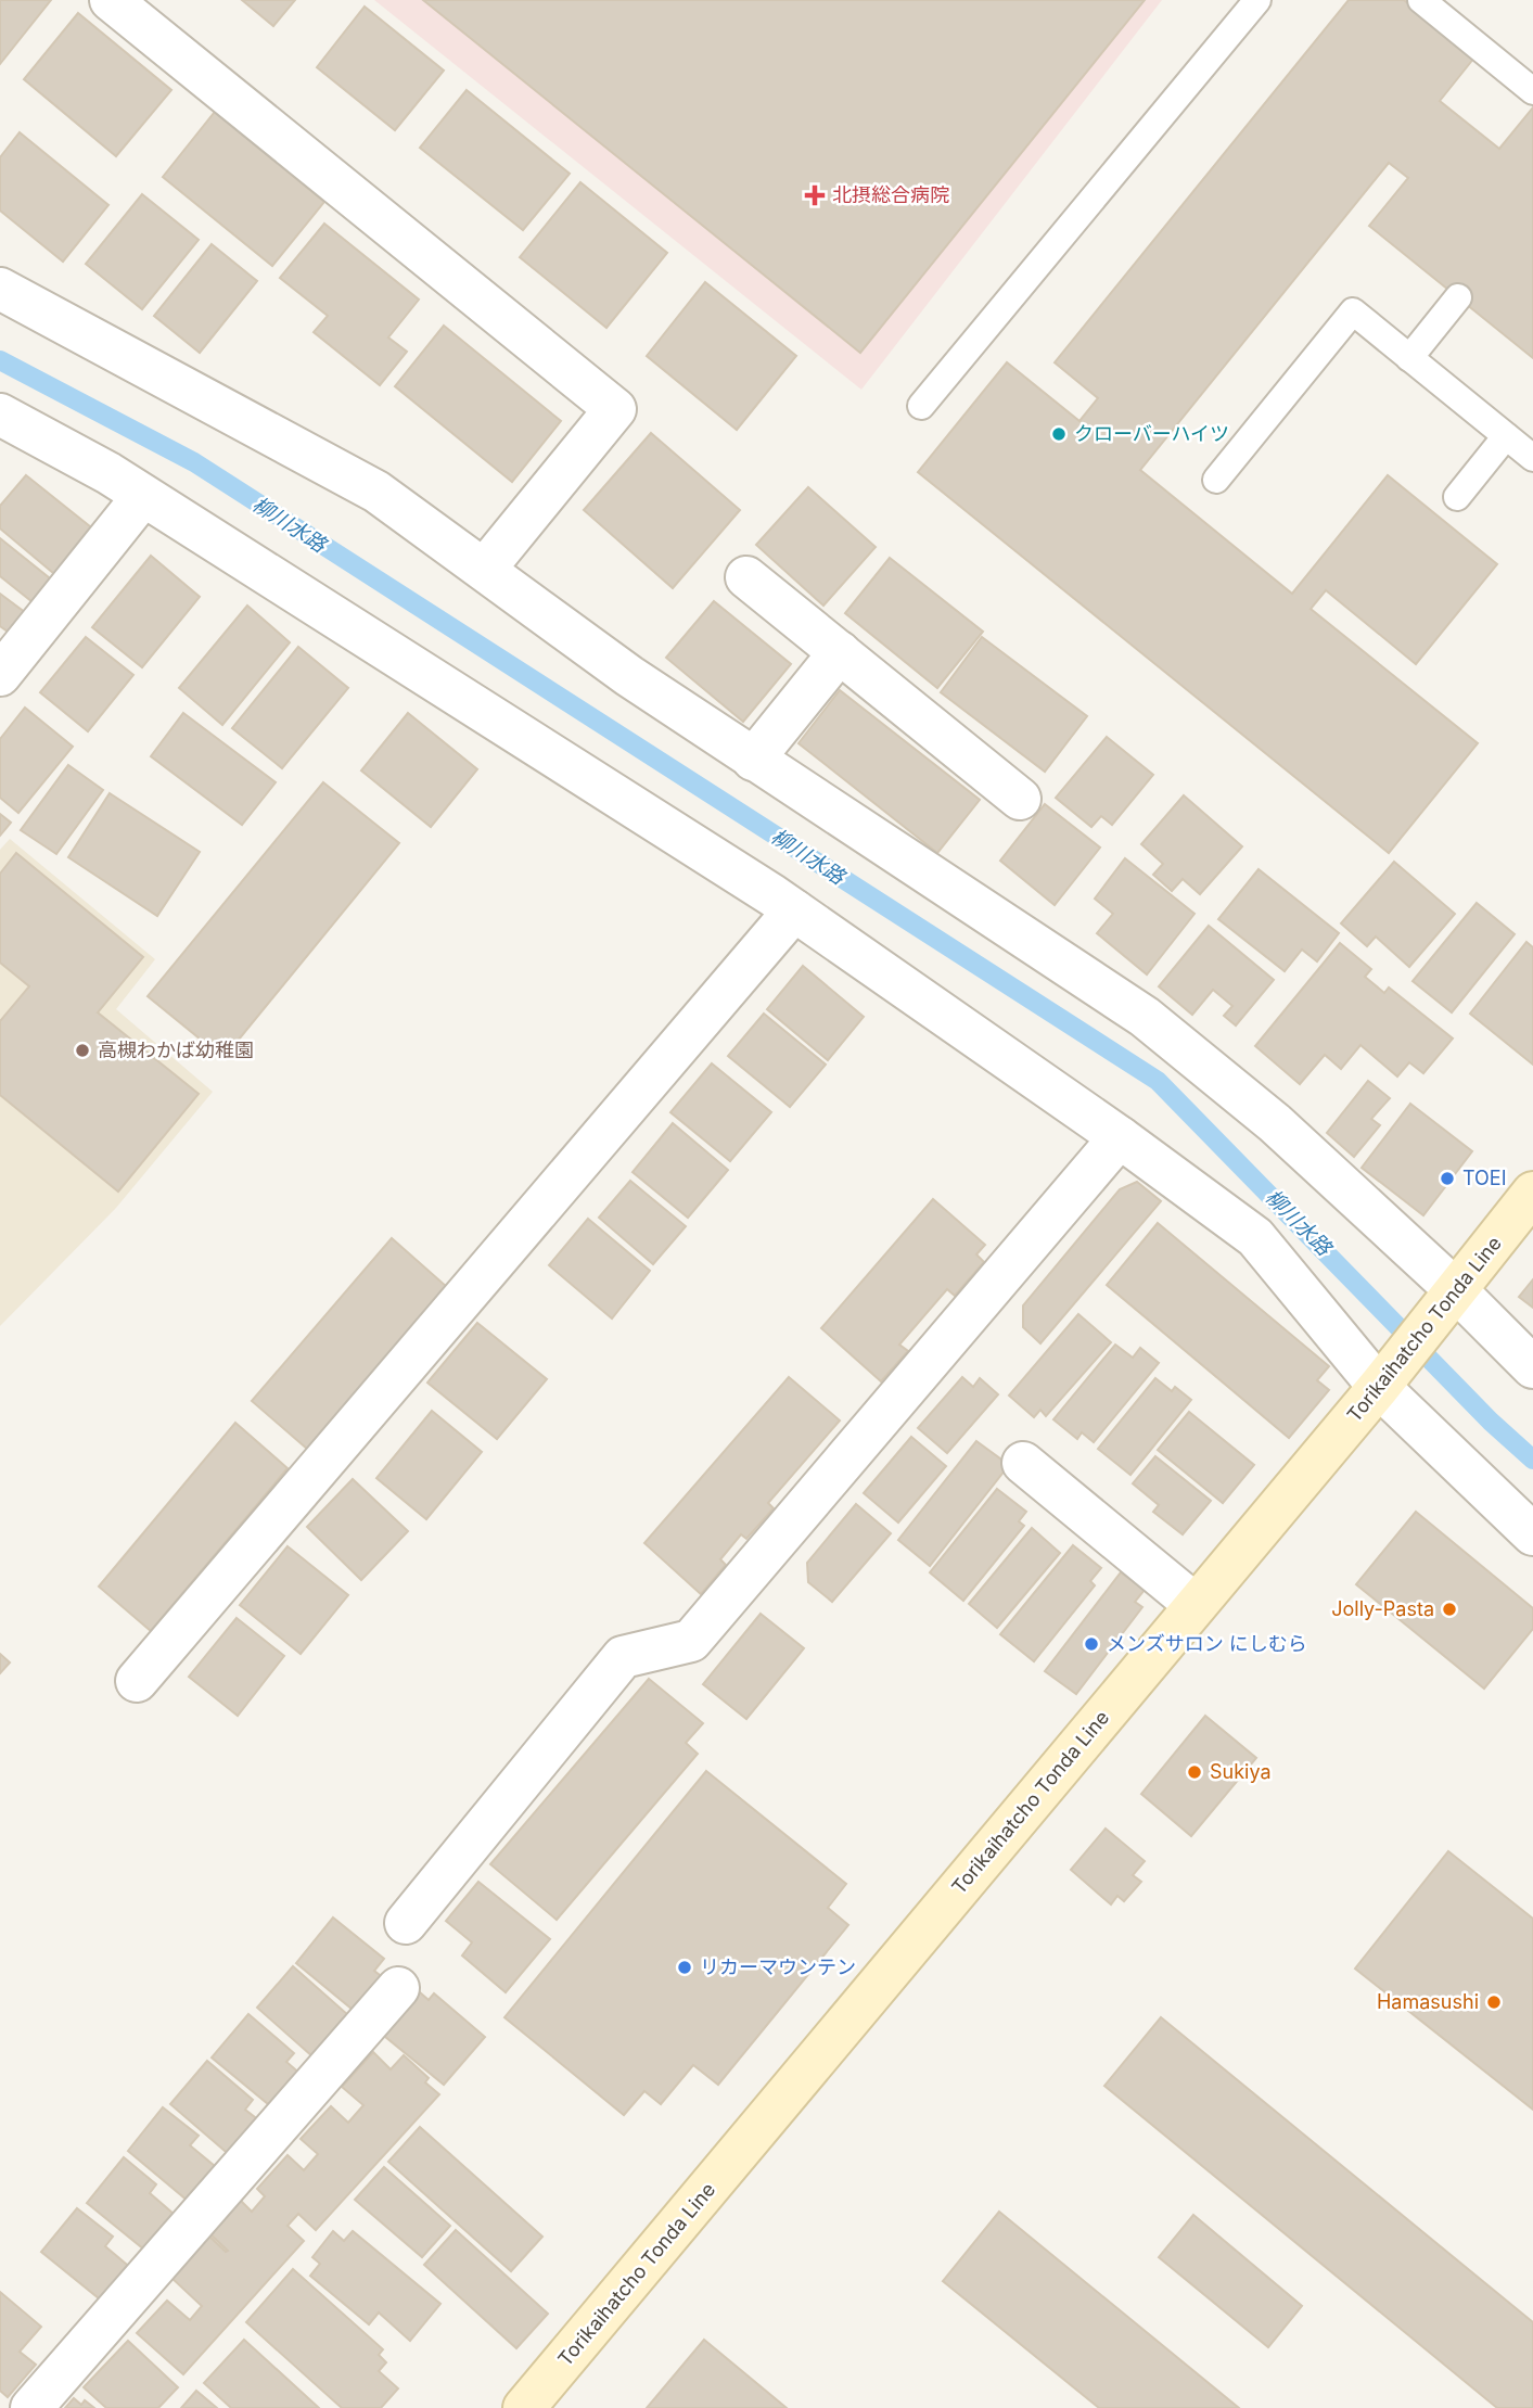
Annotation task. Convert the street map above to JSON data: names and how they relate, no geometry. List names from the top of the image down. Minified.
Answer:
{"streets":{"main road":["Torikaihatcho Tonda Line"]},"water":["柳川水路"],"places":{"health":["北摂総合病院"],"other":["クローバーハイツ","高槻わかば幼稚園","TOEI","Jolly-Pasta","メンズサロン にしむら","Sukiya","リカーマウンテン","Hamasushi"]}}
